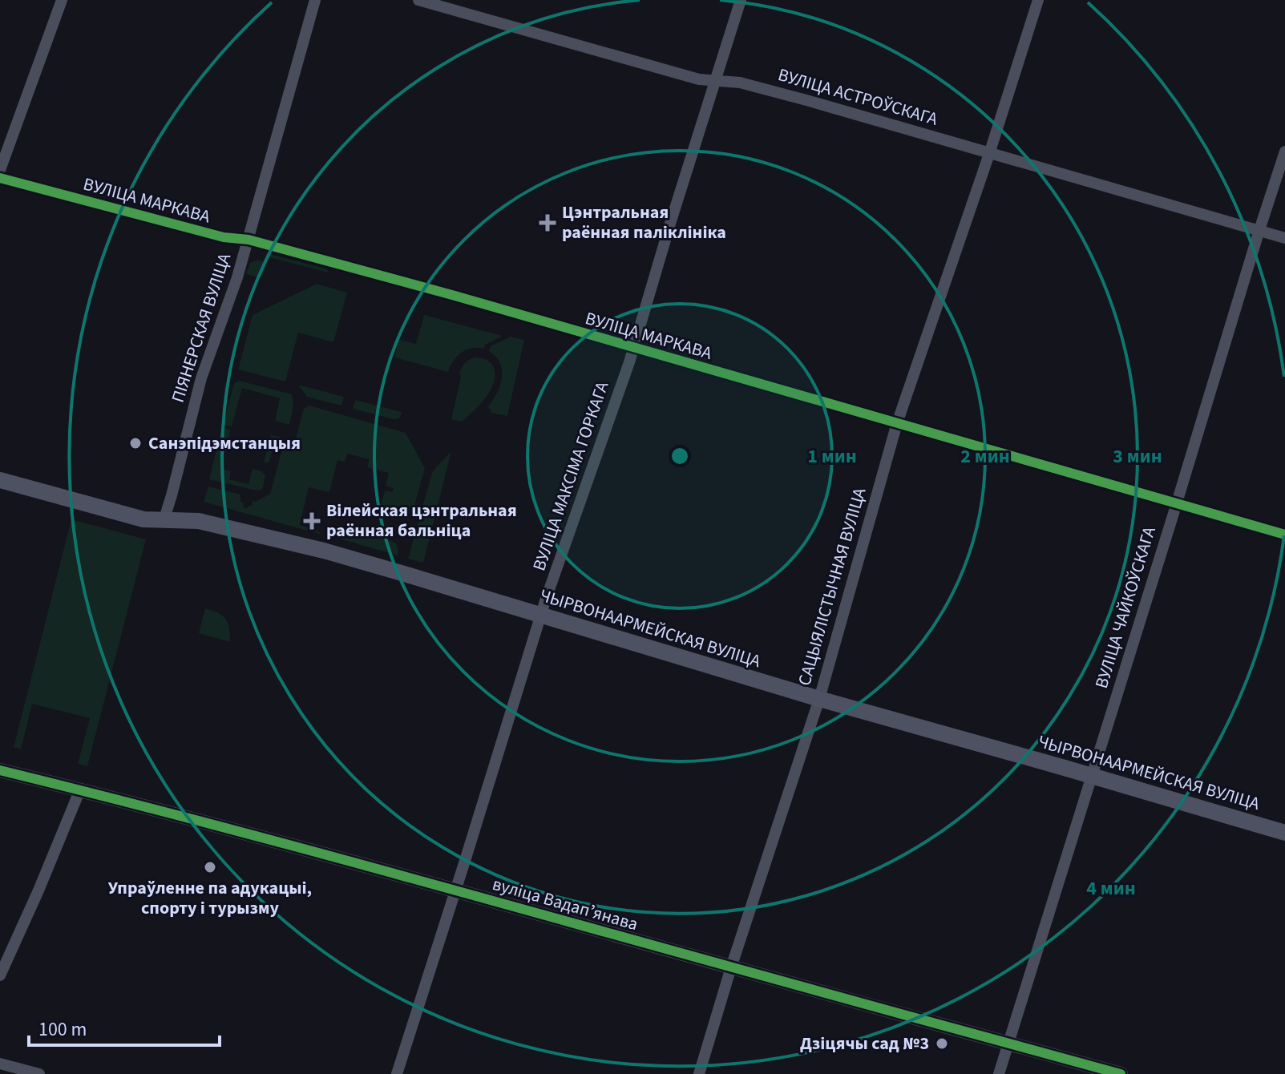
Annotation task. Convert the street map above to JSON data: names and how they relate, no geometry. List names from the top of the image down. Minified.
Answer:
{"streets":{"main road":["ЧЫРВОНААРМЕЙСКАЯ ВУЛІЦА"],"street":["ВУЛІЦА АСТРОЎСКАГА","ВУЛІЦА МАРКАВА","ПІЯНЕРСКАЯ ВУЛІЦА","ВУЛІЦА МАКСІМА ГОРКАГА","САЦЫЯЛІСТЫЧНАЯ ВУЛІЦА","ВУЛІЦА ЧАЙКОЎСКАГА","вуліца Вадапʼянава"]},"crossings":[["ВУЛІЦА АСТРОЎСКАГА","ВУЛІЦА МАКСІМА ГОРКАГА"],["ВУЛІЦА АСТРОЎСКАГА","САЦЫЯЛІСТЫЧНАЯ ВУЛІЦА"],["ВУЛІЦА АСТРОЎСКАГА","ВУЛІЦА ЧАЙКОЎСКАГА"],["ВУЛІЦА МАРКАВА","ПІЯНЕРСКАЯ ВУЛІЦА"],["ВУЛІЦА МАРКАВА","ВУЛІЦА МАКСІМА ГОРКАГА"],["ВУЛІЦА МАРКАВА","САЦЫЯЛІСТЫЧНАЯ ВУЛІЦА"],["ВУЛІЦА МАРКАВА","ВУЛІЦА ЧАЙКОЎСКАГА"],["ПІЯНЕРСКАЯ ВУЛІЦА","ЧЫРВОНААРМЕЙСКАЯ ВУЛІЦА"],["ВУЛІЦА МАКСІМА ГОРКАГА","ЧЫРВОНААРМЕЙСКАЯ ВУЛІЦА"],["ВУЛІЦА МАКСІМА ГОРКАГА","вуліца Вадапʼянава"],["САЦЫЯЛІСТЫЧНАЯ ВУЛІЦА","ЧЫРВОНААРМЕЙСКАЯ ВУЛІЦА"],["САЦЫЯЛІСТЫЧНАЯ ВУЛІЦА","вуліца Вадапʼянава"],["ВУЛІЦА ЧАЙКОЎСКАГА","ЧЫРВОНААРМЕЙСКАЯ ВУЛІЦА"],["ВУЛІЦА ЧАЙКОЎСКАГА","вуліца Вадапʼянава"]],"places":{"health":["Цэнтральная раённая паліклініка","Вілейская цэнтральная раённая бальніца"],"other":["Санэпідэмстанцыя","Упраўленне па адукацыі, спорту і турызму","Дзіцячы сад №3"]},"scale_bar":"100 m","rings":["1 мин","2 мин","3 мин","4 мин"]}
